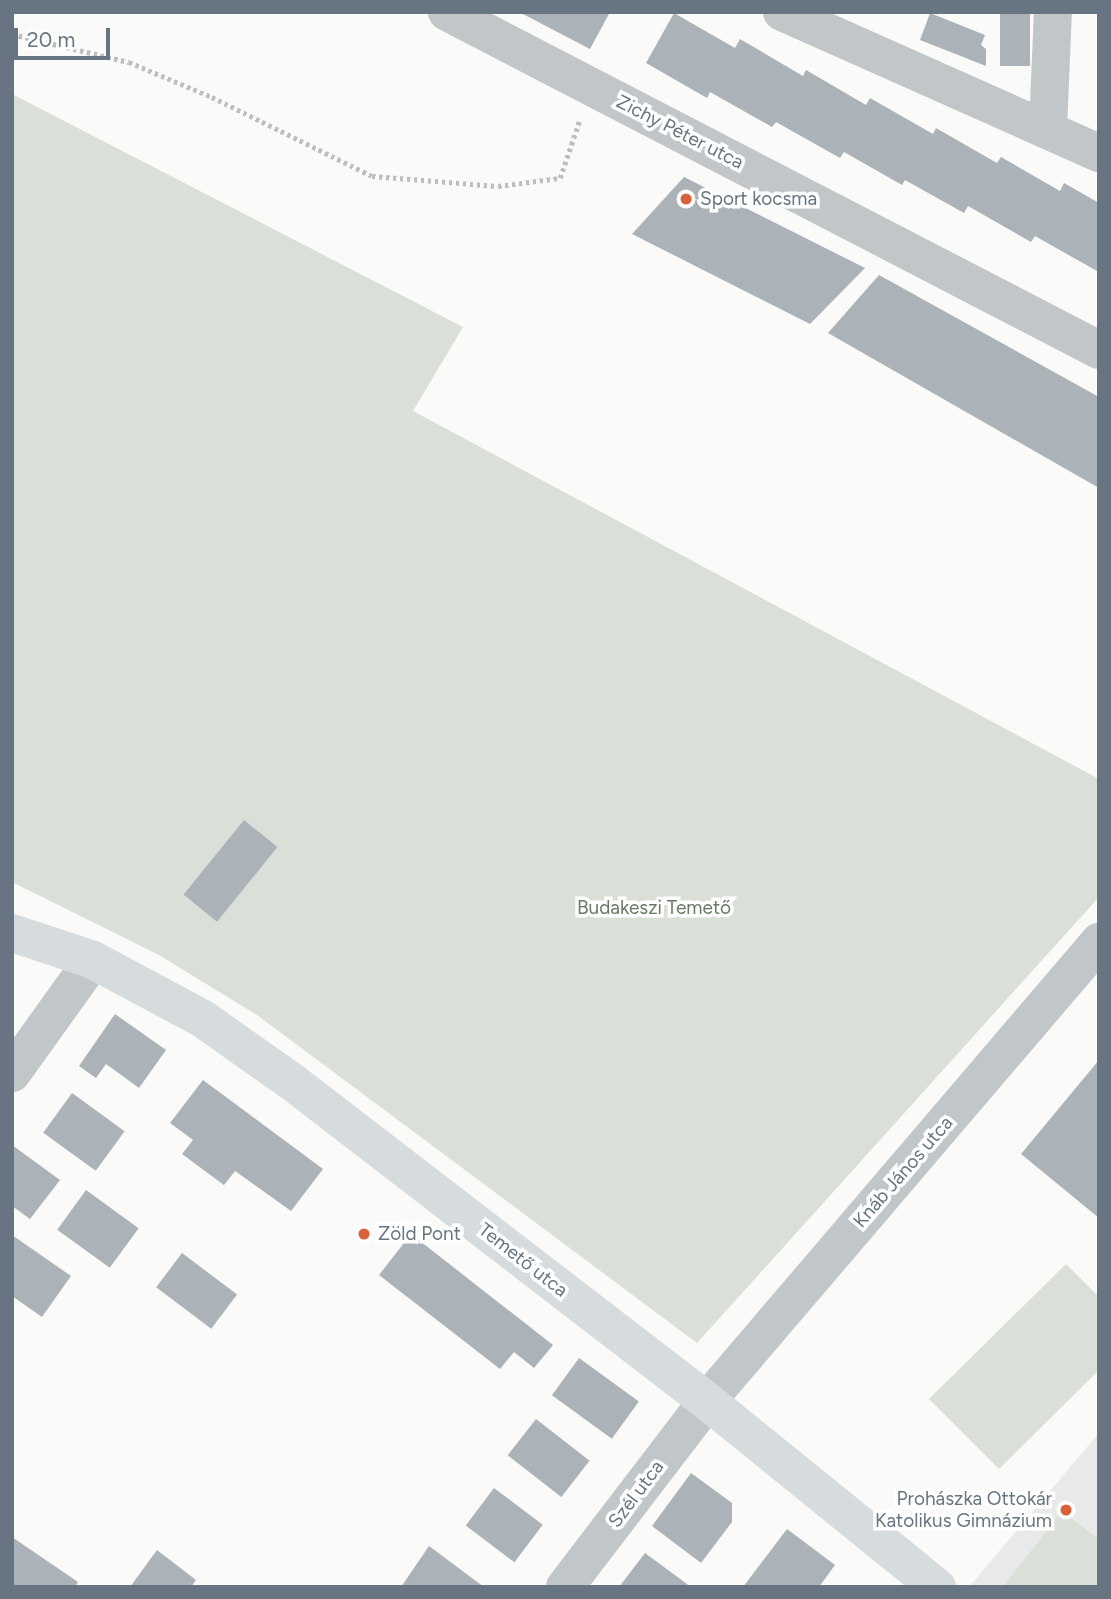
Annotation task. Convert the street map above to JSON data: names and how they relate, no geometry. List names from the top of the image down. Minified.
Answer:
{"streets":{"main road":["Temető utca"],"street":["Zichy Péter utca","Knáb János utca","Szél utca"]},"crossings":[["Knáb János utca","Temető utca"],["Knáb János utca","Szél utca"],["Temető utca","Szél utca"]],"parks":["Budakeszi Temető"],"places":["Sport kocsma","Zöld Pont","Prohászka Ottokár Katolikus Gimnázium"],"scale_bar":"20 m"}
